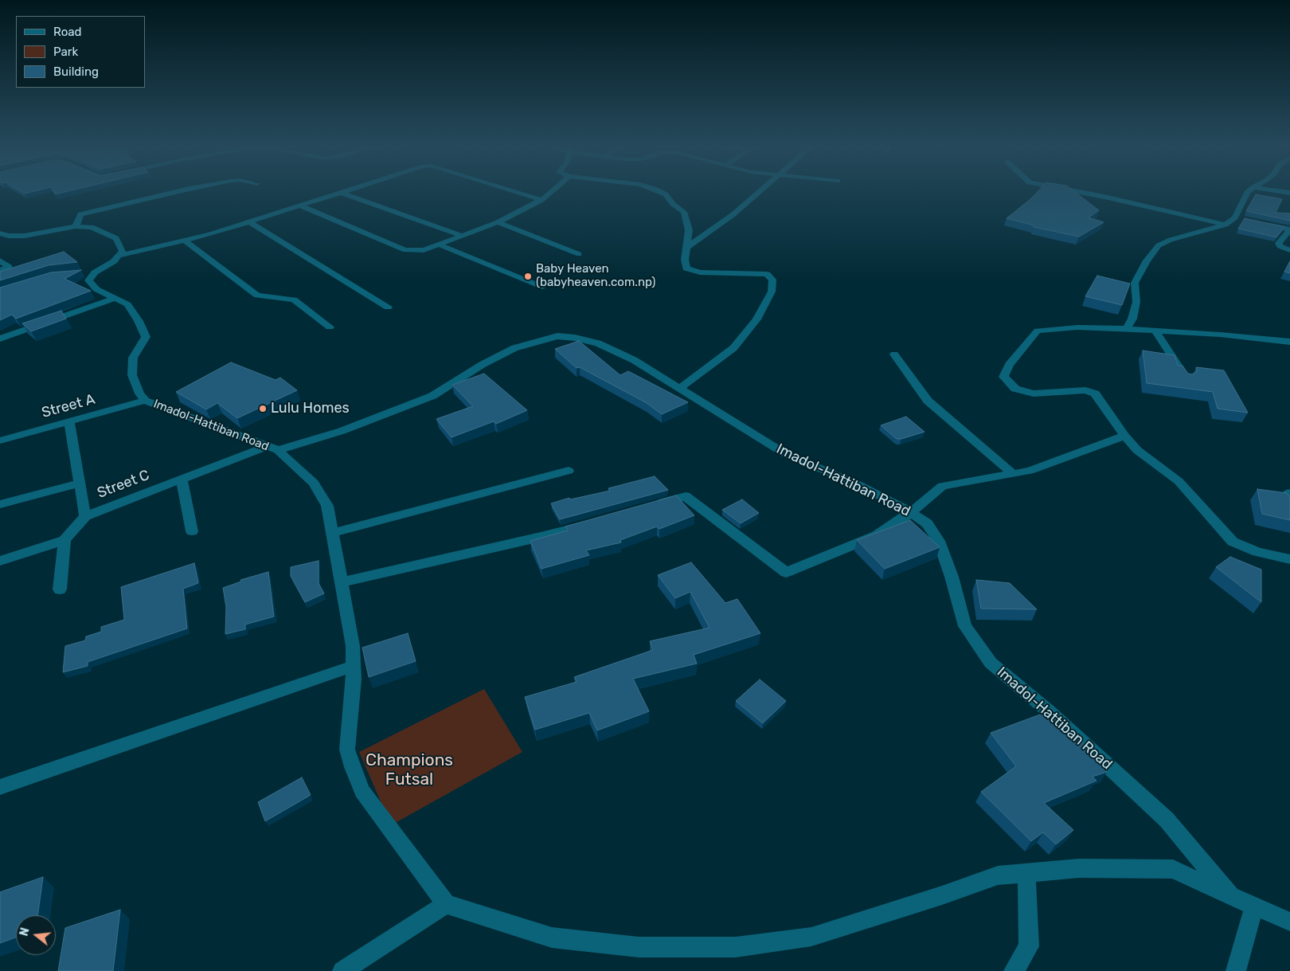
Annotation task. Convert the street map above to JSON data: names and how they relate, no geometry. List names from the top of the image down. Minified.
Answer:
{"streets":{"street":["Street A","Imadol-Hattiban Road","Street C"]},"crossings":[["Street A","Imadol-Hattiban Road"],["Imadol-Hattiban Road","Street C"]],"parks":["Champions Futsal"],"places":["Baby Heaven (babyheaven.com.np)","Lulu Homes"],"legend":["Road","Park","Building"],"north":"left"}
